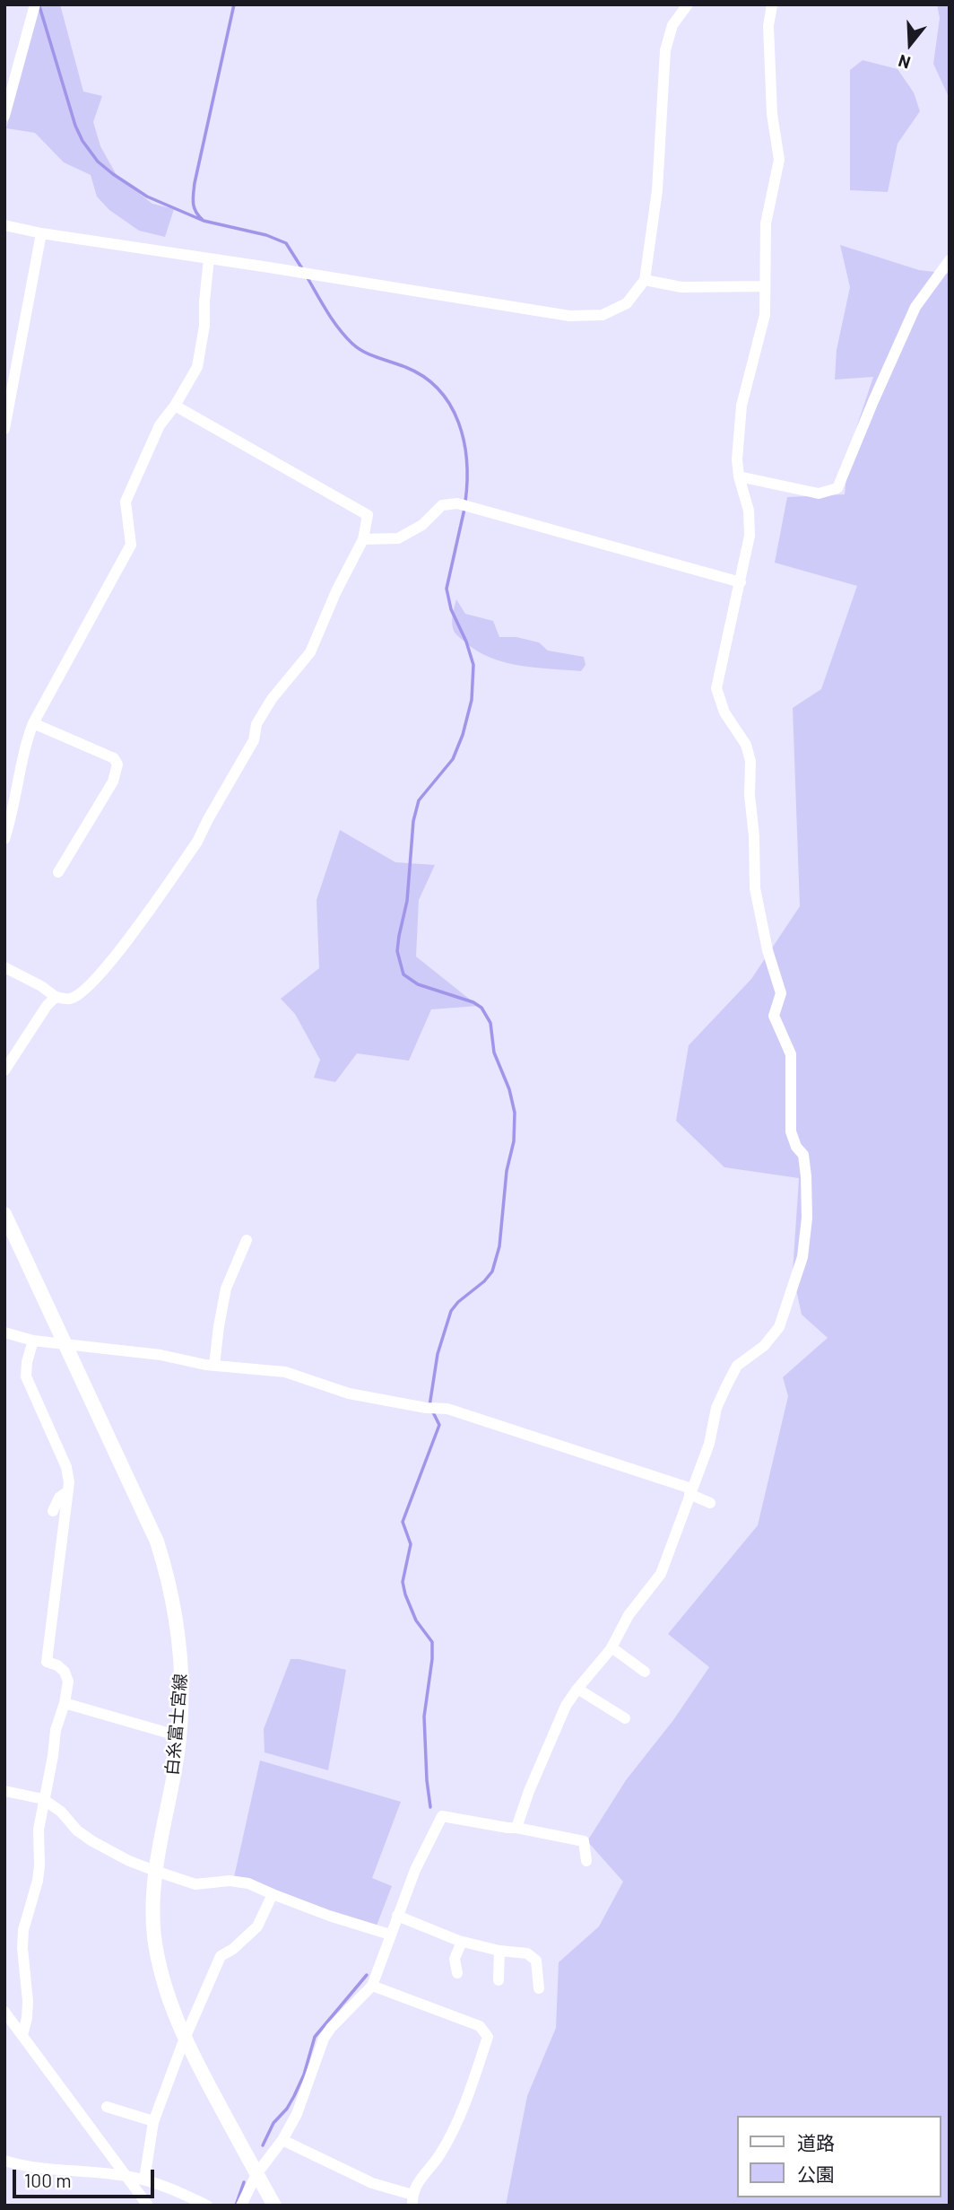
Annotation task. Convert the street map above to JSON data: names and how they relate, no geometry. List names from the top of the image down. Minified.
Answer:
{"streets":{"main road":["白糸富士宮線"]},"legend":["道路","公園"],"scale_bar":"100 m","north":"bottom"}
